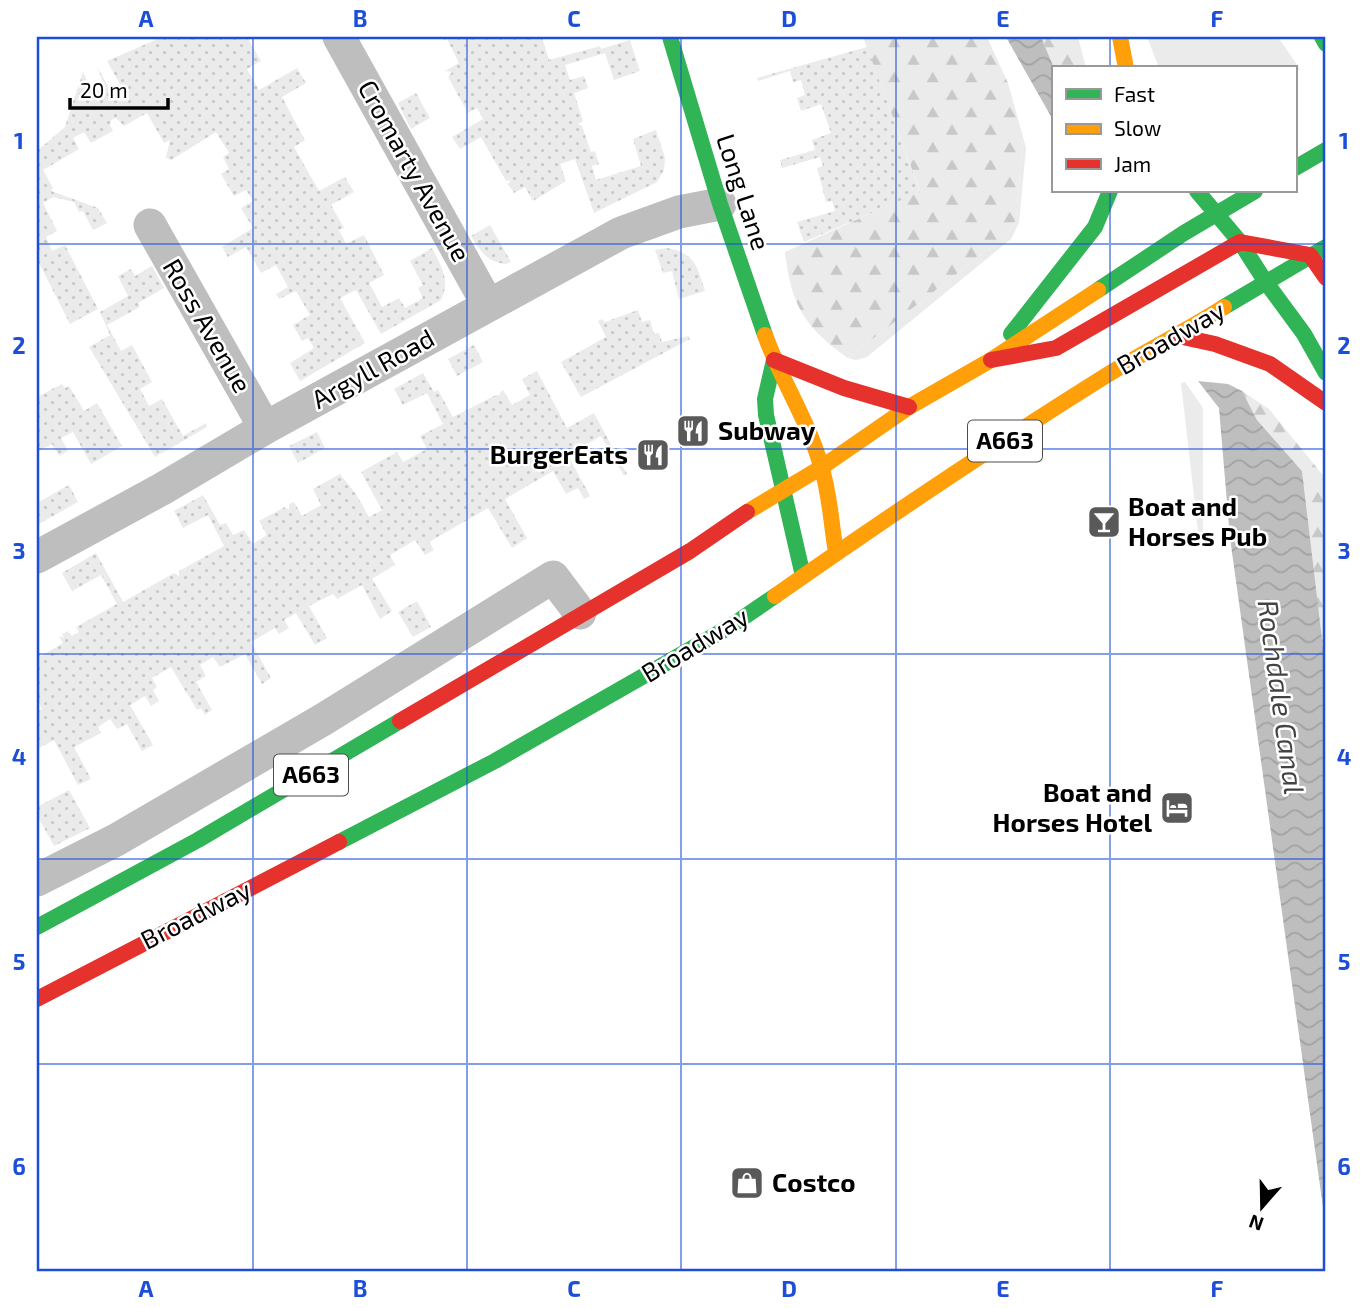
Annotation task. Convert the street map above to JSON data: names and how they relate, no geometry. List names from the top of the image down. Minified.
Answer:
{"streets":{"main road":["Long Lane","Broadway","A663"],"street":["Cromarty Avenue","Ross Avenue","Argyll Road"]},"crossings":[["Cromarty Avenue","Argyll Road"],["Long Lane","Broadway"],["Long Lane","Argyll Road"],["Long Lane","A663"],["Ross Avenue","Argyll Road"]],"water":["Rochdale Canal"],"places":{"restaurant":["Subway","BurgerEats"],"bar":["Boat and Horses Pub"],"hotel":["Boat and Horses Hotel"],"shop":["Costco"]},"legend":["Fast","Slow","Jam"],"scale_bar":"20 m","north":"bottom","grid":{"columns":["A","B","C","D","E","F"],"rows":["1","2","3","4","5","6"]}}
